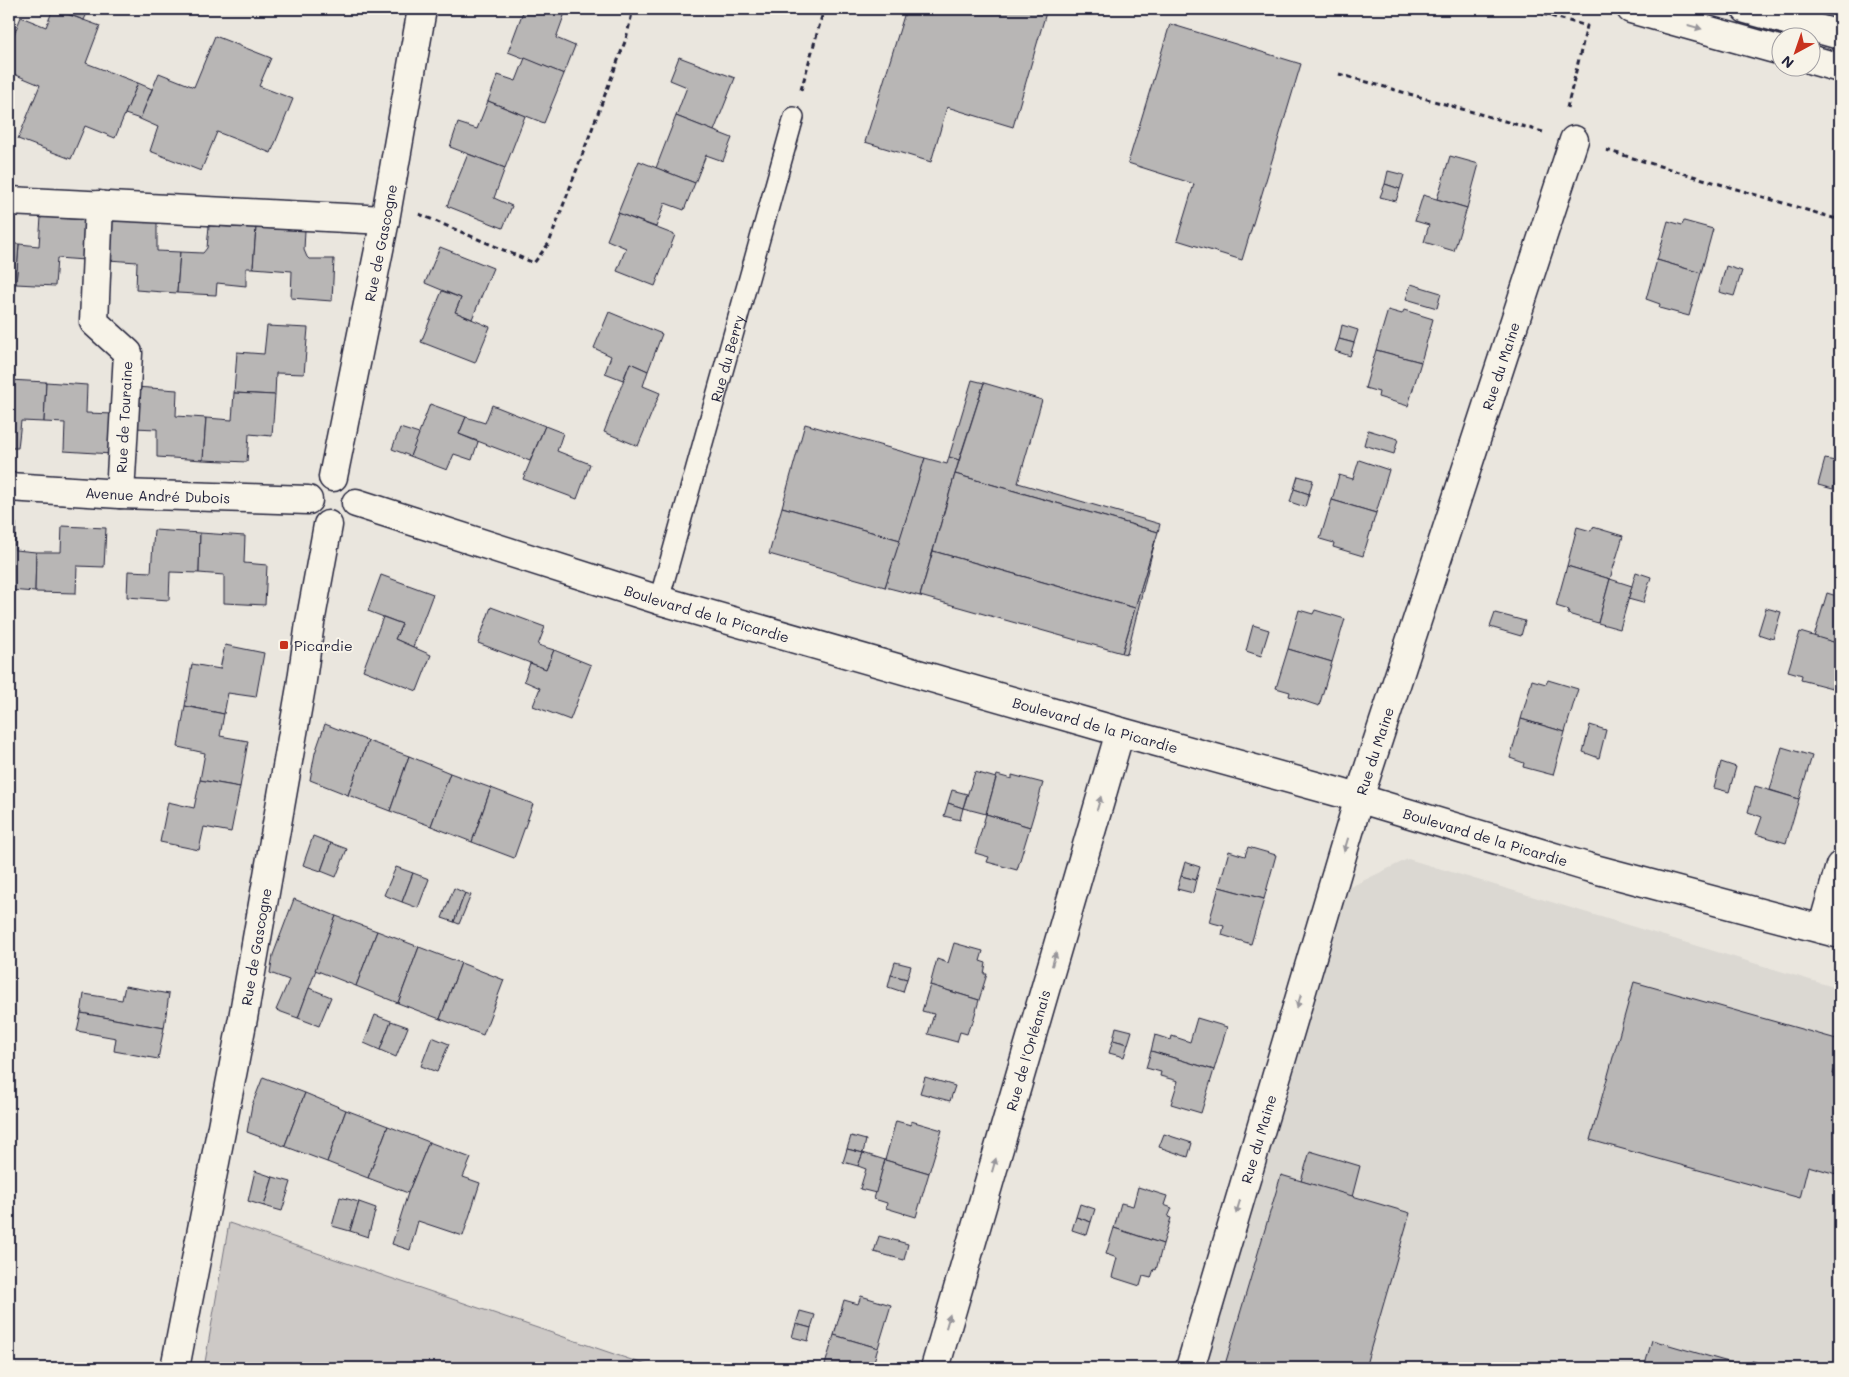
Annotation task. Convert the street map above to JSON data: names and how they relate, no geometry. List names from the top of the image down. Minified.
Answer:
{"streets":{"street":["Rue de Gascogne","Rue du Maine","Rue de Touraine","Avenue André Dubois","Boulevard de la Picardie","Rue de l'Orléanais"],"lane":["Rue du Berry"]},"crossings":[["Rue de Gascogne","Avenue André Dubois"],["Rue de Gascogne","Boulevard de la Picardie"],["Rue du Berry","Boulevard de la Picardie"],["Rue du Maine","Boulevard de la Picardie"],["Rue de Touraine","Avenue André Dubois"],["Avenue André Dubois","Boulevard de la Picardie"],["Boulevard de la Picardie","Rue de l'Orléanais"]],"one_way":["Rue du Maine","Rue de l'Orléanais"],"places":{"transit":["Picardie"]},"north":"bottom left"}
